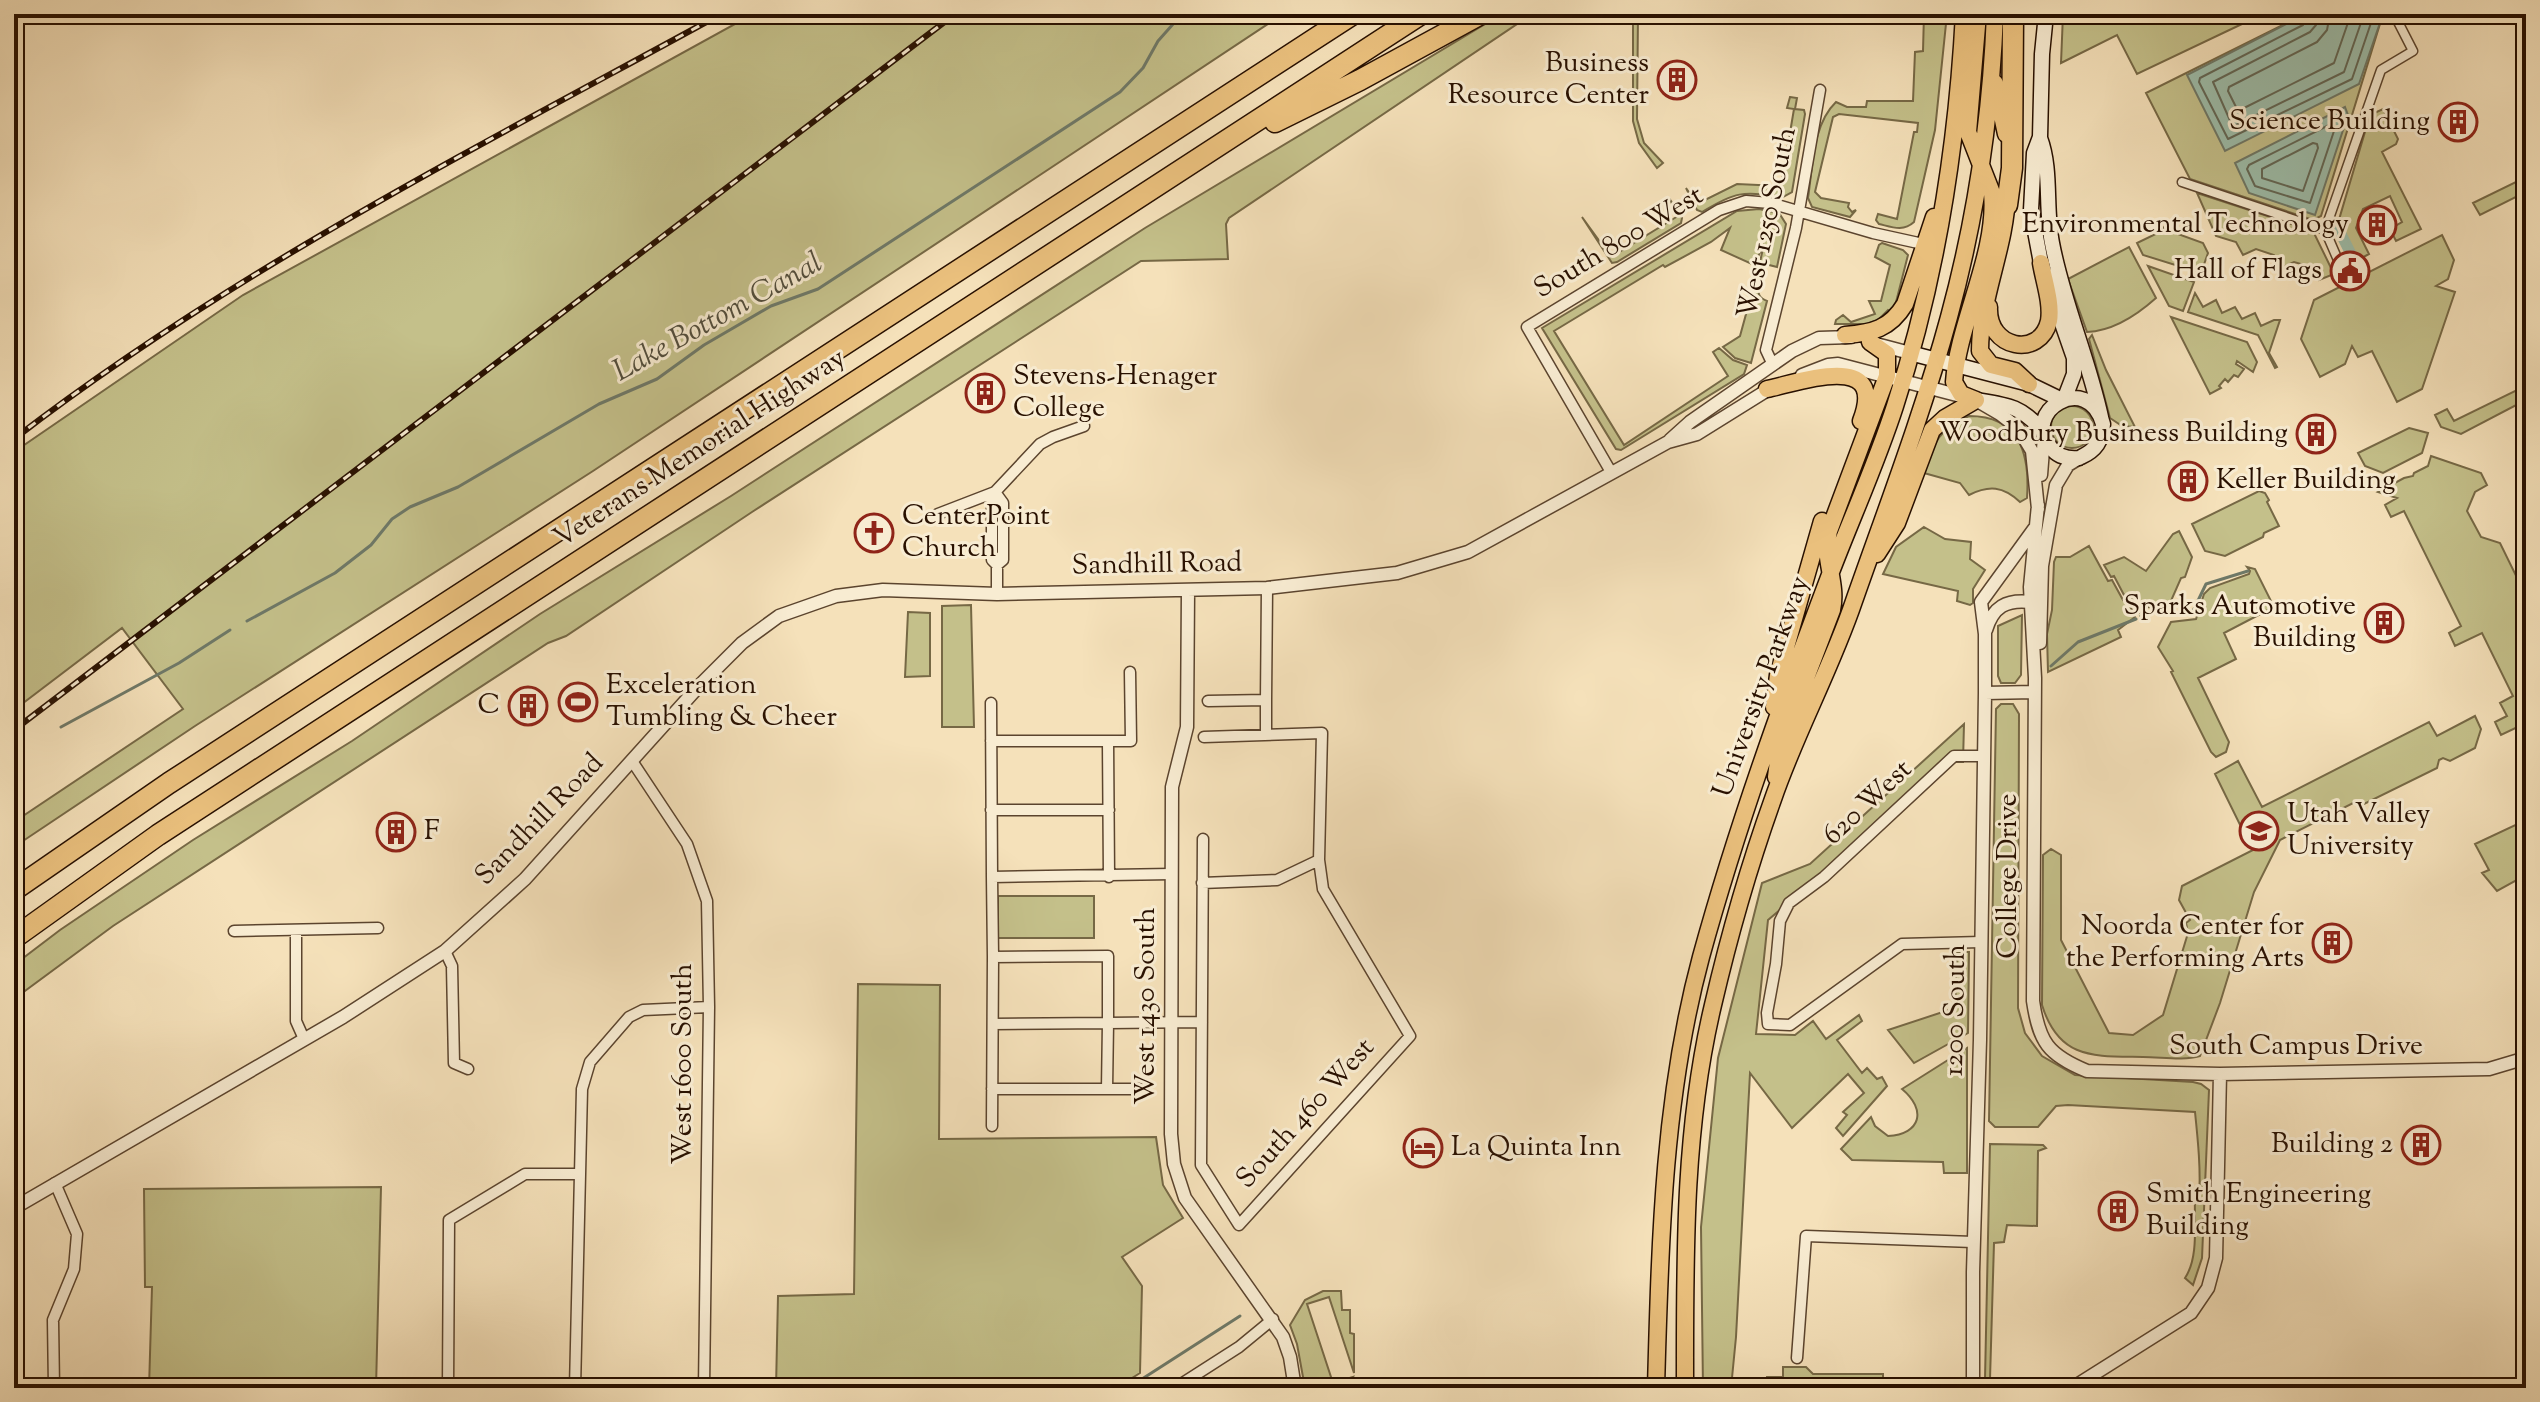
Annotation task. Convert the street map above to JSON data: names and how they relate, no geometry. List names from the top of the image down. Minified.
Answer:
{"streets":{"highway":["Veterans Memorial Highway"],"main road":["Sandhill Road","University Parkway"],"street":["West 1250 South","South 800 West","620 West","College Drive","West 1430 South","1200 South","South Campus Drive","West 1600 South","South 460 West"]},"crossings":[["West 1250 South","South 800 West"],["West 1250 South","Sandhill Road"],["South 800 West","Sandhill Road"],["Sandhill Road","University Parkway"],["Sandhill Road","College Drive"],["Sandhill Road","West 1430 South"],["Sandhill Road","West 1600 South"],["620 West","1200 South"],["College Drive","1200 South"],["College Drive","South Campus Drive"]],"water":["Lake Bottom Canal"],"places":{"building":["Business Resource Center","Science Building","Environmental Technology","Stevens-Henager College","Woodbury Business Building","Keller Building","Sparks Automotive Building","C","F","Noorda Center for the Performing Arts","Building 2","Smith Engineering Building"],"public building":["Hall of Flags"],"church":["CenterPoint Church"],"sports":["Exceleration Tumbling & Cheer"],"school or university":["Utah Valley University"],"hotel":["La Quinta Inn"]}}
